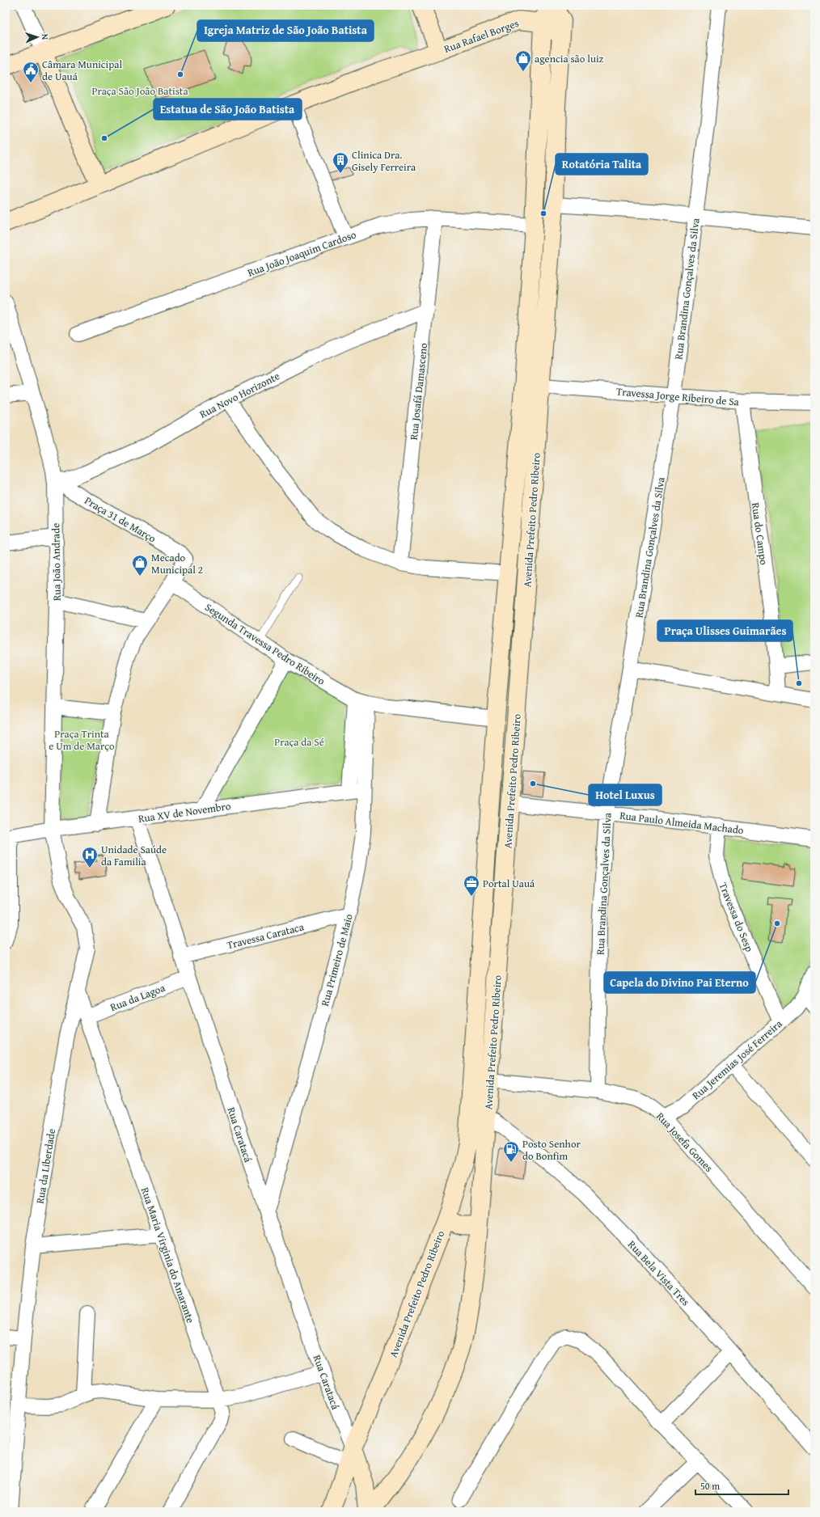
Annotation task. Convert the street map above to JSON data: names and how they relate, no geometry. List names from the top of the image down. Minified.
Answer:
{"streets":{"main road":["Rua Rafael Borges","Avenida Prefeito Pedro Ribeiro"],"street":["Rua João Joaquim Cardoso","Rua Brandina Gonçalves da Silva","Rua Josafá Damasceno","Rua Novo Horizonte","Travessa Jorge Ribeiro de Sa","Praça 31 de Março","Rua do Campo","Rua João Andrade","Segunda Travessa Pedro Ribeiro","Rua XV de Novembro","Rua Paulo Almeida Machado","Travessa do Sesp","Travessa Carataca","Rua Primeiro de Maio","Rua da Lagoa","Rua Jeremias José Ferreira","Rua Caratacá","Rua Josefa Gomes","Rua da Liberdade","Rua Maria Virginia do Amarante","Rua Bela Vista Tres"]},"crossings":[["Rua Rafael Borges","Avenida Prefeito Pedro Ribeiro"],["Rua João Joaquim Cardoso","Rua Josafá Damasceno"],["Rua João Joaquim Cardoso","Avenida Prefeito Pedro Ribeiro"],["Rua Brandina Gonçalves da Silva","Travessa Jorge Ribeiro de Sa"],["Rua Brandina Gonçalves da Silva","Rua Paulo Almeida Machado"],["Rua Brandina Gonçalves da Silva","Rua Josefa Gomes"],["Rua Josafá Damasceno","Rua Novo Horizonte"],["Rua Novo Horizonte","Praça 31 de Março"],["Rua Novo Horizonte","Rua João Andrade"],["Travessa Jorge Ribeiro de Sa","Avenida Prefeito Pedro Ribeiro"],["Travessa Jorge Ribeiro de Sa","Rua do Campo"],["Praça 31 de Março","Rua João Andrade"],["Praça 31 de Março","Segunda Travessa Pedro Ribeiro"],["Praça 31 de Março","Rua XV de Novembro"],["Avenida Prefeito Pedro Ribeiro","Segunda Travessa Pedro Ribeiro"],["Avenida Prefeito Pedro Ribeiro","Rua Paulo Almeida Machado"],["Avenida Prefeito Pedro Ribeiro","Rua Caratacá"],["Avenida Prefeito Pedro Ribeiro","Rua Josefa Gomes"],["Avenida Prefeito Pedro Ribeiro","Rua Bela Vista Tres"],["Rua João Andrade","Rua XV de Novembro"],["Rua João Andrade","Rua da Liberdade"],["Segunda Travessa Pedro Ribeiro","Rua Primeiro de Maio"],["Rua XV de Novembro","Rua Primeiro de Maio"],["Rua XV de Novembro","Rua Caratacá"],["Rua XV de Novembro","Rua da Liberdade"],["Rua Paulo Almeida Machado","Travessa do Sesp"],["Travessa do Sesp","Rua Jeremias José Ferreira"],["Travessa Carataca","Rua Primeiro de Maio"],["Travessa Carataca","Rua Caratacá"],["Rua Primeiro de Maio","Rua Caratacá"],["Rua da Lagoa","Rua Caratacá"],["Rua da Lagoa","Rua Maria Virginia do Amarante"],["Rua Jeremias José Ferreira","Rua Josefa Gomes"],["Rua da Liberdade","Rua Maria Virginia do Amarante"]],"parks":["Praça São João Batista","Praça Trinta e Um de Março","Praça da Sé"],"places":{"shop":["agencia são luiz","Mecado Municipal 2"],"other":["Igreja Matriz de São João Batista","Estatua de São João Batista","Rotatória Talita","Praça Ulisses Guimarães","Hotel Luxus","Capela do Divino Pai Eterno"],"public building":["Câmara Municipal de Uauá"],"building":["Clinica Dra. Gisely Ferreira"],"hospital":["Unidade Saúde da Familia"],"office":["Portal Uauá"],"fuel station":["Posto Senhor do Bonfim"]},"scale_bar":"50 m","north":"right"}
